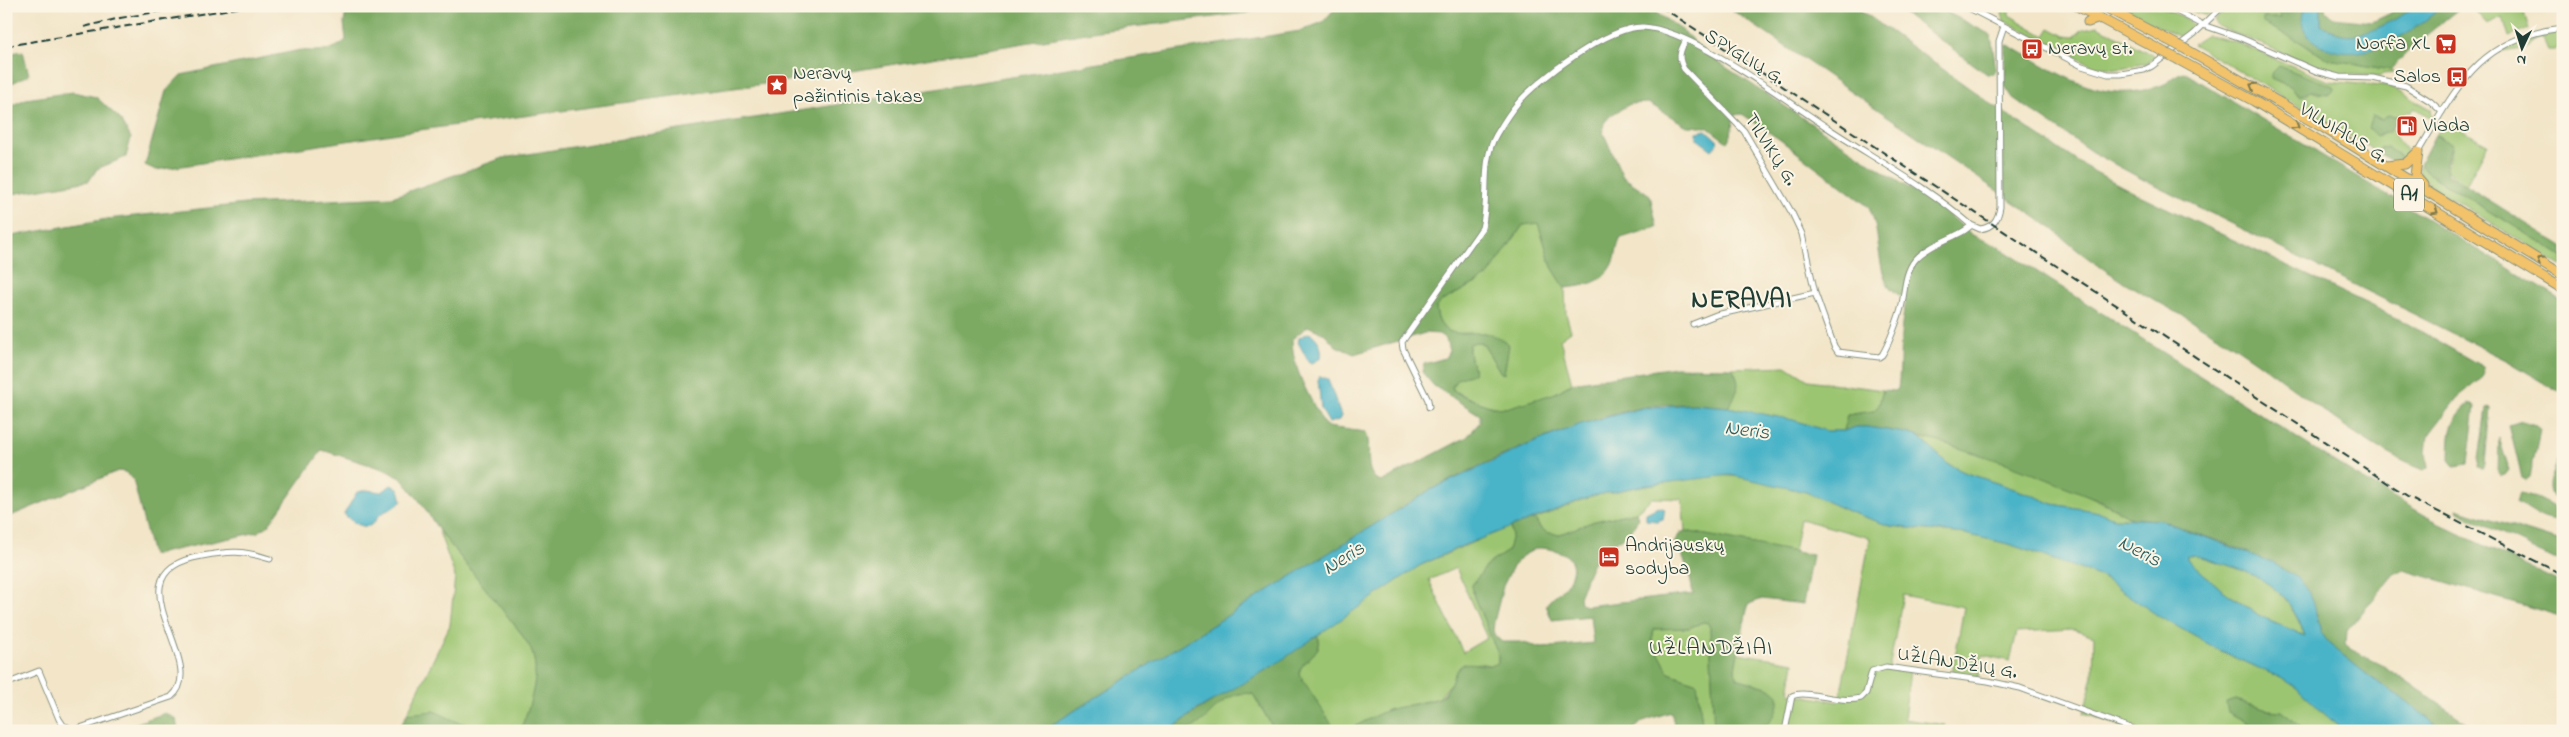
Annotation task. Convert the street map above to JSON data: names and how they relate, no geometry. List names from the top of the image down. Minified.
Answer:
{"streets":{"highway":["VILNIAUS G.","A1"],"street":["SPYGLIŲ G.","TILVIKŲ G.","UŽLANDŽIŲ G."]},"crossings":[["SPYGLIŲ G.","TILVIKŲ G."],["VILNIAUS G.","A1"]],"districts":["NERAVAI","UŽLANDŽIAI"],"water":["Neris"],"places":{"supermarket":["Norfa XL"],"bus stop":["Neravų st.","Salos"],"place":["Neravų pažintinis takas"],"fuel station":["Viada"],"hotel":["Andrijauskų sodyba"]},"north":"bottom"}
